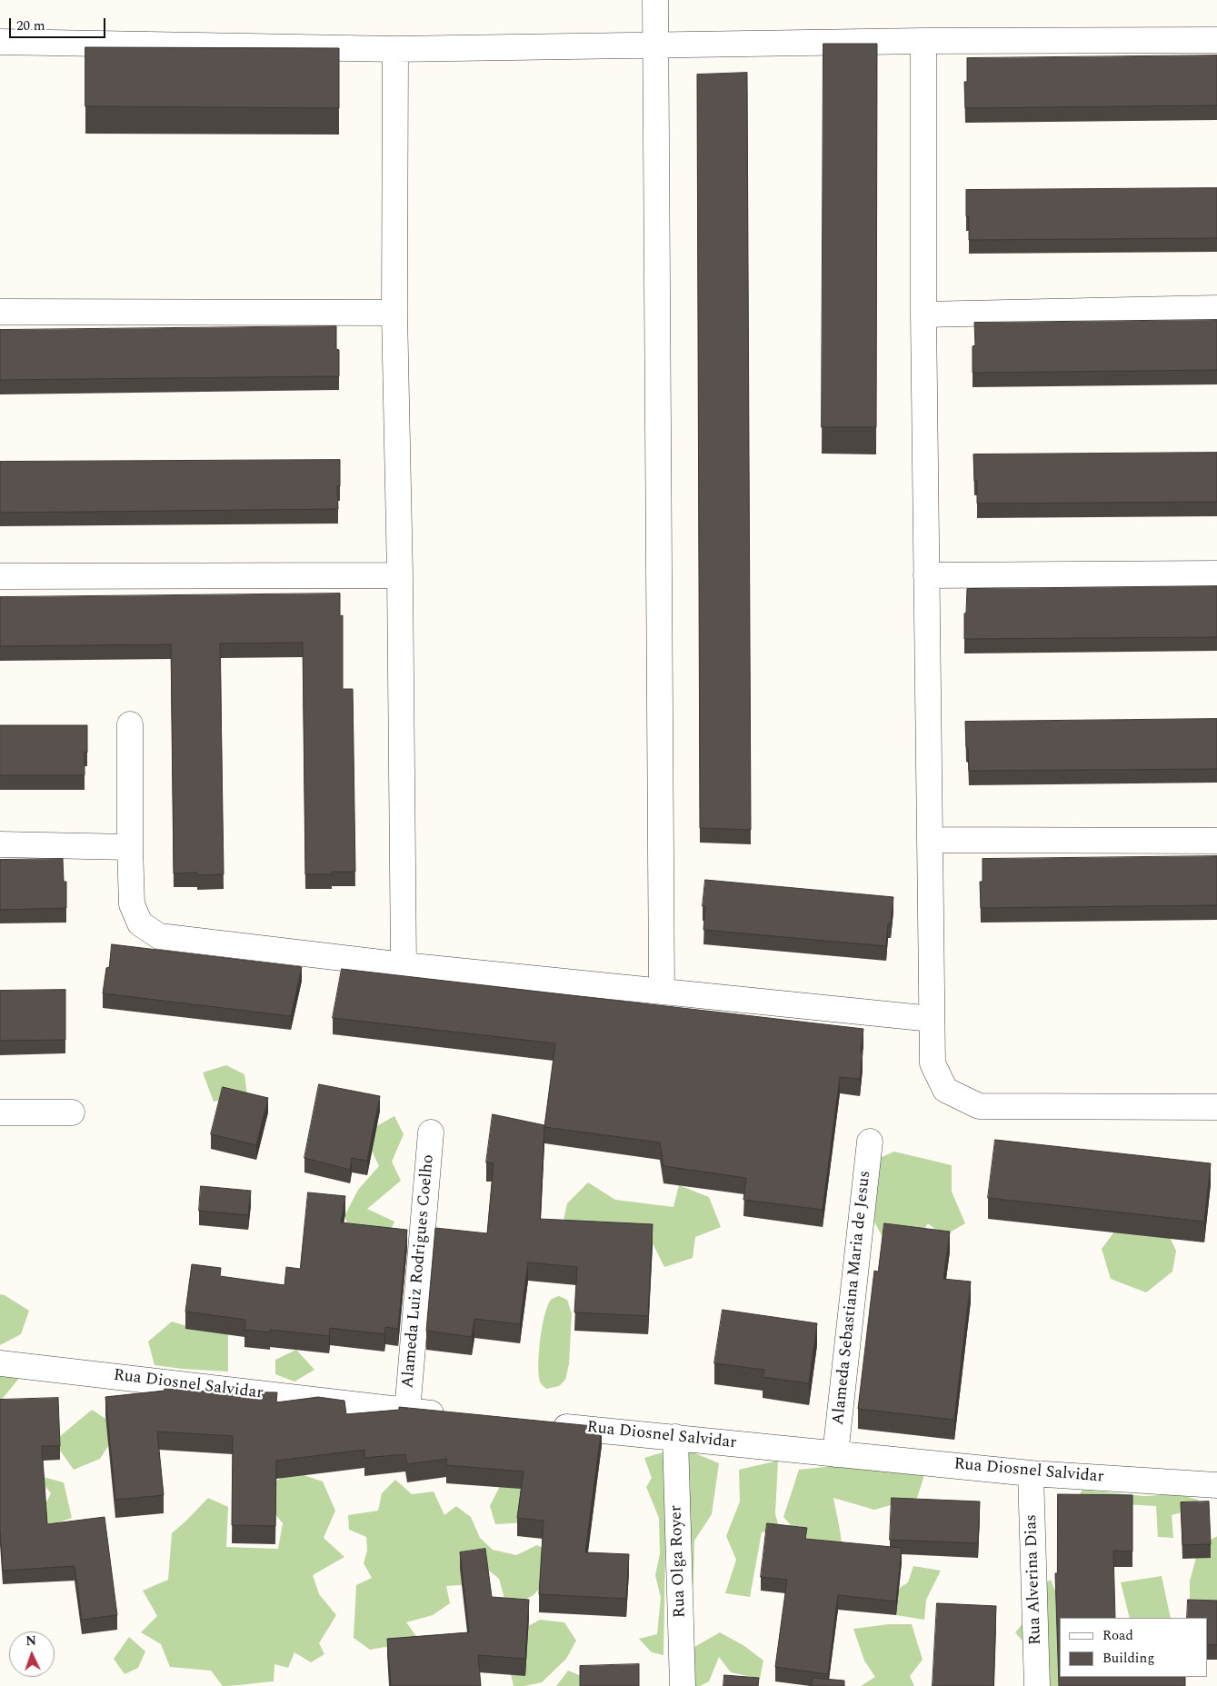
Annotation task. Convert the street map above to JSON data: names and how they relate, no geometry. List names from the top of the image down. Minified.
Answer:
{"streets":{"street":["Alameda Luiz Rodrigues Coelho","Alameda Sebastiana Maria de Jesus","Rua Diosnel Salvidar","Rua Olga Royer","Rua Alverina Dias"]},"crossings":[["Alameda Luiz Rodrigues Coelho","Rua Diosnel Salvidar"],["Alameda Sebastiana Maria de Jesus","Rua Diosnel Salvidar"],["Rua Diosnel Salvidar","Rua Olga Royer"],["Rua Diosnel Salvidar","Rua Alverina Dias"]],"legend":["Road","Building"],"scale_bar":"20 m","north":"top"}
